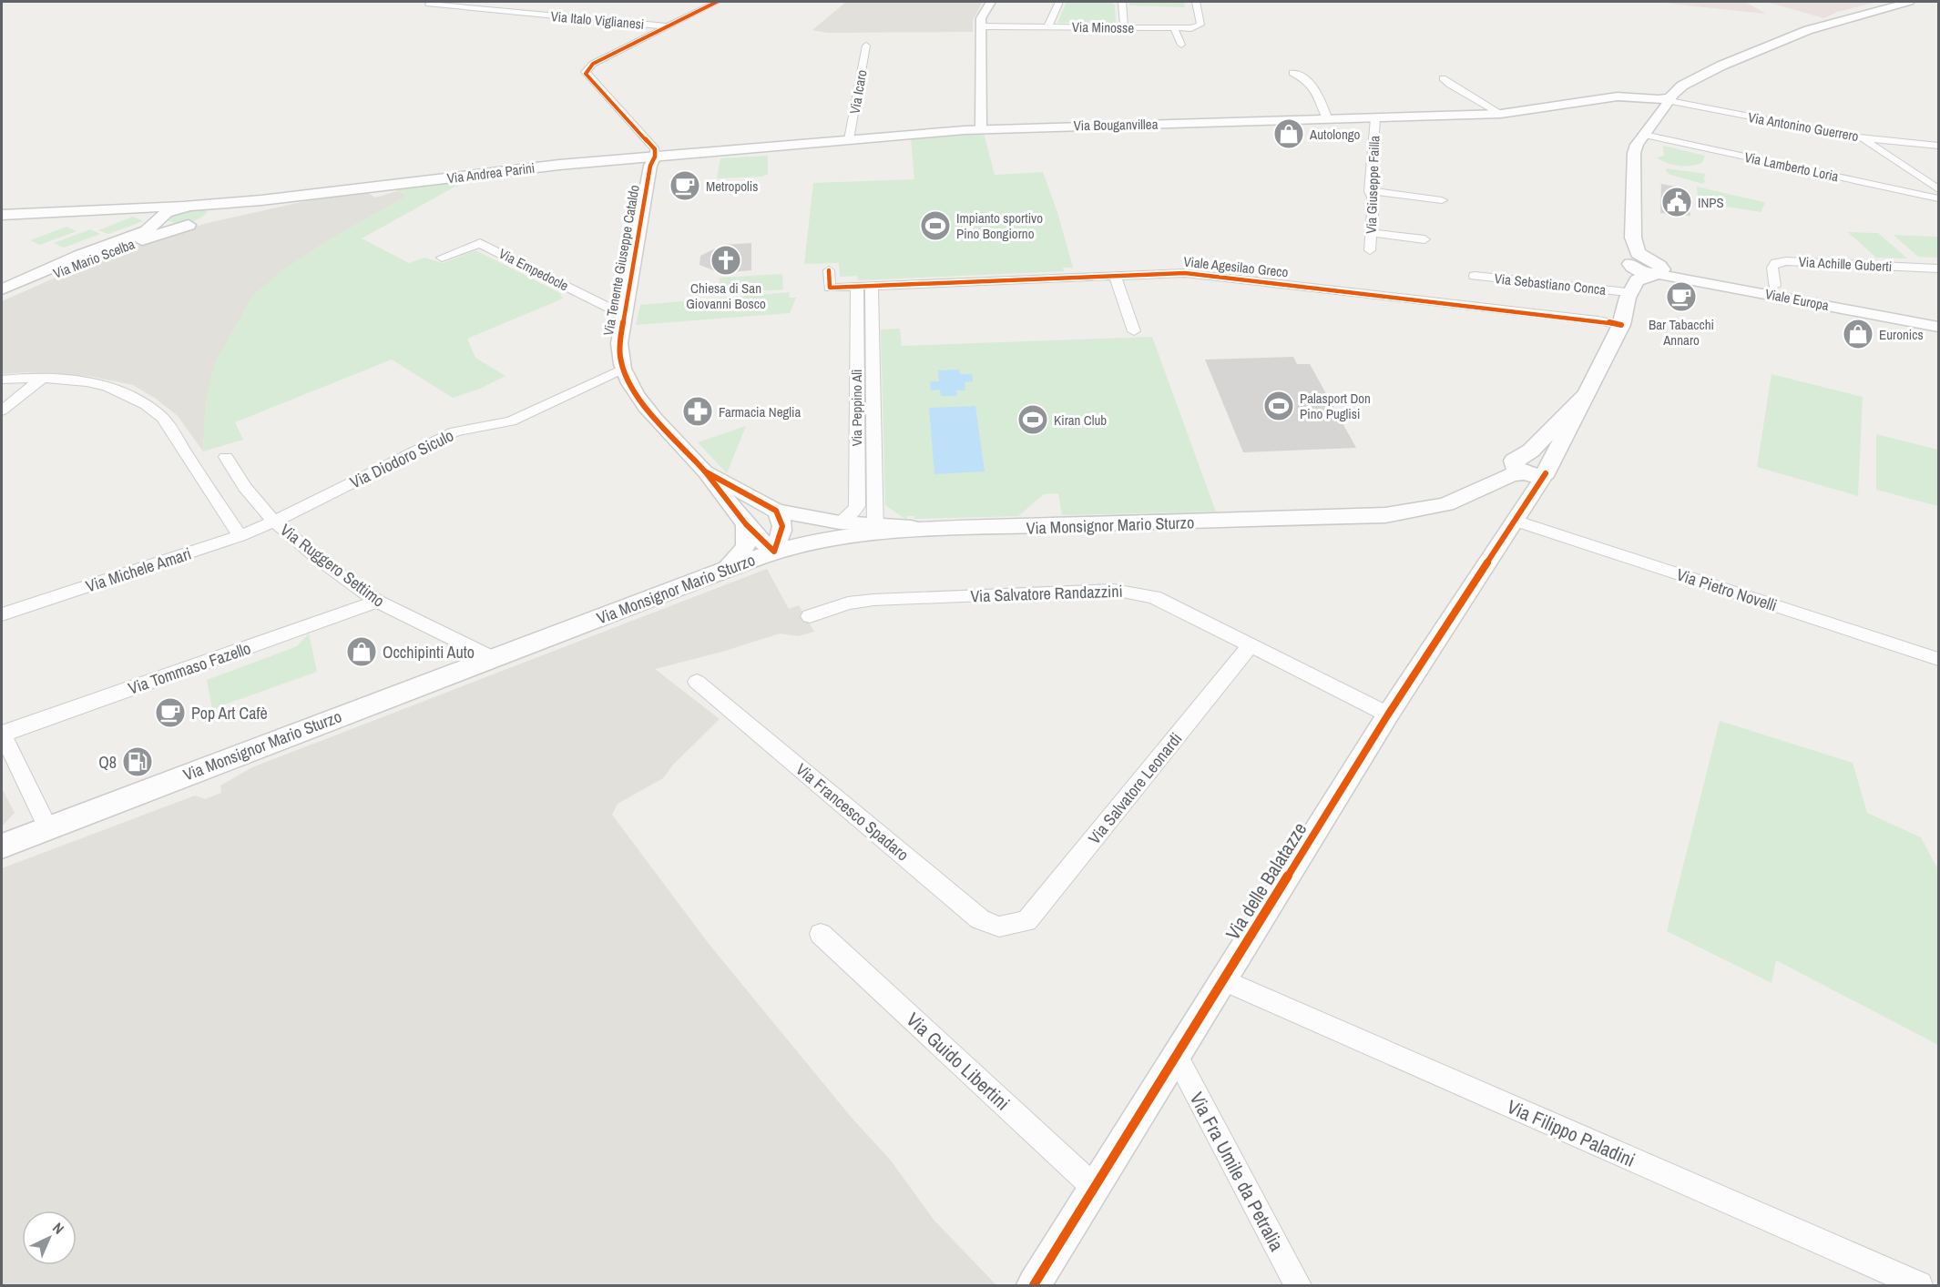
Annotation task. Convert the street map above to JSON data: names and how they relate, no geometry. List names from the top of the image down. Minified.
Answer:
{"streets":{"main road":["Via Bouganvillea","Via Andrea Parini","Via Mario Scelba","Via Monsignor Mario Sturzo"],"street":["Via Italo Viglianesi","Via Minosse","Via Icaro","Via Antonino Guerrero","Via Lamberto Loria","Via Giuseppe Failla","Via Tenente Giuseppe Cataldo","Via Achille Guberti","Viale Agesilao Greco","Via Empedocle","Via Sebastiano Conca","Viale Europa","Via Peppino Alì","Via Diodoro Siculo","Via Ruggero Settimo","Via Michele Amari","Via Pietro Novelli","Via Salvatore Randazzini","Via Tommaso Fazello","Via Salvatore Leonardi","Via Francesco Spadaro","Via delle Balatazze","Via Guido Libertini","Via Filippo Paladini","Via Fra Umile da Petralia"]},"crossings":[["Via Icaro","Via Bouganvillea"],["Via Bouganvillea","Via Antonino Guerrero"],["Via Bouganvillea","Via Andrea Parini"],["Via Bouganvillea","Via Giuseppe Failla"],["Via Bouganvillea","Via Tenente Giuseppe Cataldo"],["Via Andrea Parini","Via Tenente Giuseppe Cataldo"],["Via Tenente Giuseppe Cataldo","Via Empedocle"],["Via Tenente Giuseppe Cataldo","Via Diodoro Siculo"],["Via Achille Guberti","Viale Europa"],["Viale Agesilao Greco","Via Peppino Alì"],["Via Peppino Alì","Via Monsignor Mario Sturzo"],["Via Diodoro Siculo","Via Ruggero Settimo"],["Via Diodoro Siculo","Via Michele Amari"],["Via Monsignor Mario Sturzo","Via Ruggero Settimo"],["Via Monsignor Mario Sturzo","Via delle Balatazze"],["Via Ruggero Settimo","Via Michele Amari"],["Via Ruggero Settimo","Via Tommaso Fazello"],["Via Pietro Novelli","Via delle Balatazze"],["Via Salvatore Randazzini","Via Salvatore Leonardi"],["Via Salvatore Randazzini","Via delle Balatazze"],["Via Salvatore Leonardi","Via Francesco Spadaro"],["Via delle Balatazze","Via Guido Libertini"],["Via delle Balatazze","Via Filippo Paladini"],["Via delle Balatazze","Via Fra Umile da Petralia"]],"places":{"shop":["Autolongo","Euronics","Occhipinti Auto"],"cafe":["Metropolis","Bar Tabacchi Annaro","Pop Art Cafè"],"public building":["INPS"],"sports":["Impianto sportivo Pino Bongiorno","Palasport Don Pino Puglisi","Kiran Club"],"church":["Chiesa di San Giovanni Bosco"],"pharmacy":["Farmacia Neglia"],"fuel station":["Q8"]},"north":"top right"}
